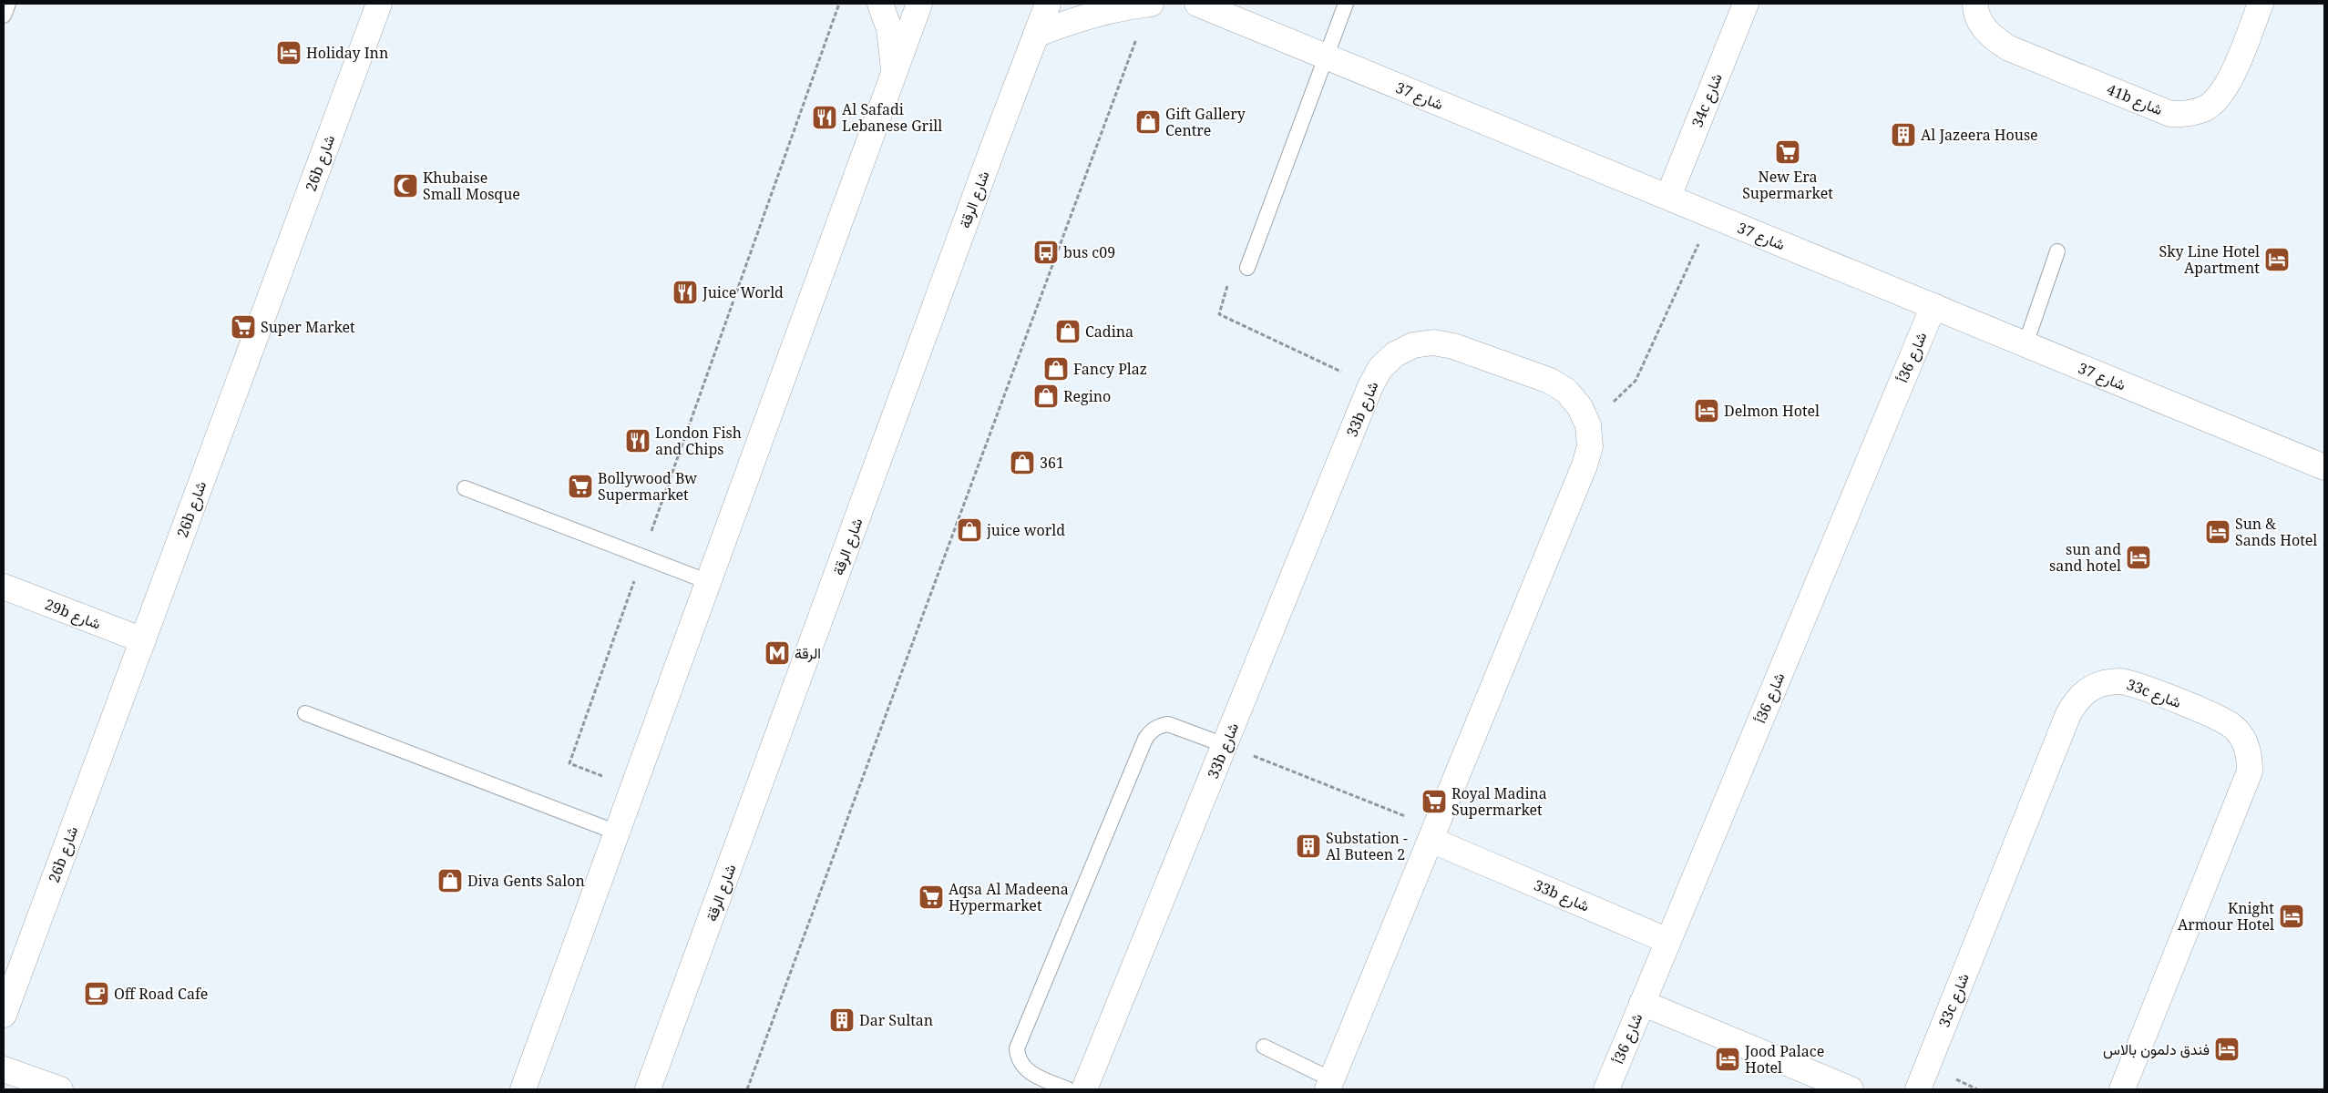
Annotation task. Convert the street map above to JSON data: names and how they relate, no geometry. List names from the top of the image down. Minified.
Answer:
{"streets":{"street":["شارع 37","41b شارع","34c شارع","26b شارع","شارع الرقة","شارع 36أ","33b شارع","29b شارع","33c شارع"]},"crossings":[["شارع 37","34c شارع"],["شارع 37","شارع 36أ"],["26b شارع","29b شارع"],["شارع 36أ","33b شارع"]],"places":{"hotel":["Holiday Inn","Sky Line Hotel Apartment","Delmon Hotel","Sun & Sands Hotel","sun and sand hotel","Knight Armour Hotel","فندق دلمون بالاس","Jood Palace Hotel"],"restaurant":["Al Safadi Lebanese Grill","Juice World","London Fish and Chips"],"shop":["Gift Gallery Centre","Cadina","Fancy Plaz","Regino","361","juice world","Diva Gents Salon"],"building":["Al Jazeera House","Substation - Al Buteen 2","Dar Sultan"],"supermarket":["New Era Supermarket","Super Market","Bollywood Bw Supermarket","Royal Madina Supermarket","Aqsa Al Madeena Hypermarket"],"mosque":["Khubaise Small Mosque"],"bus stop":["bus c09"],"metro station":["الرقة"],"cafe":["Off Road Cafe"]}}
